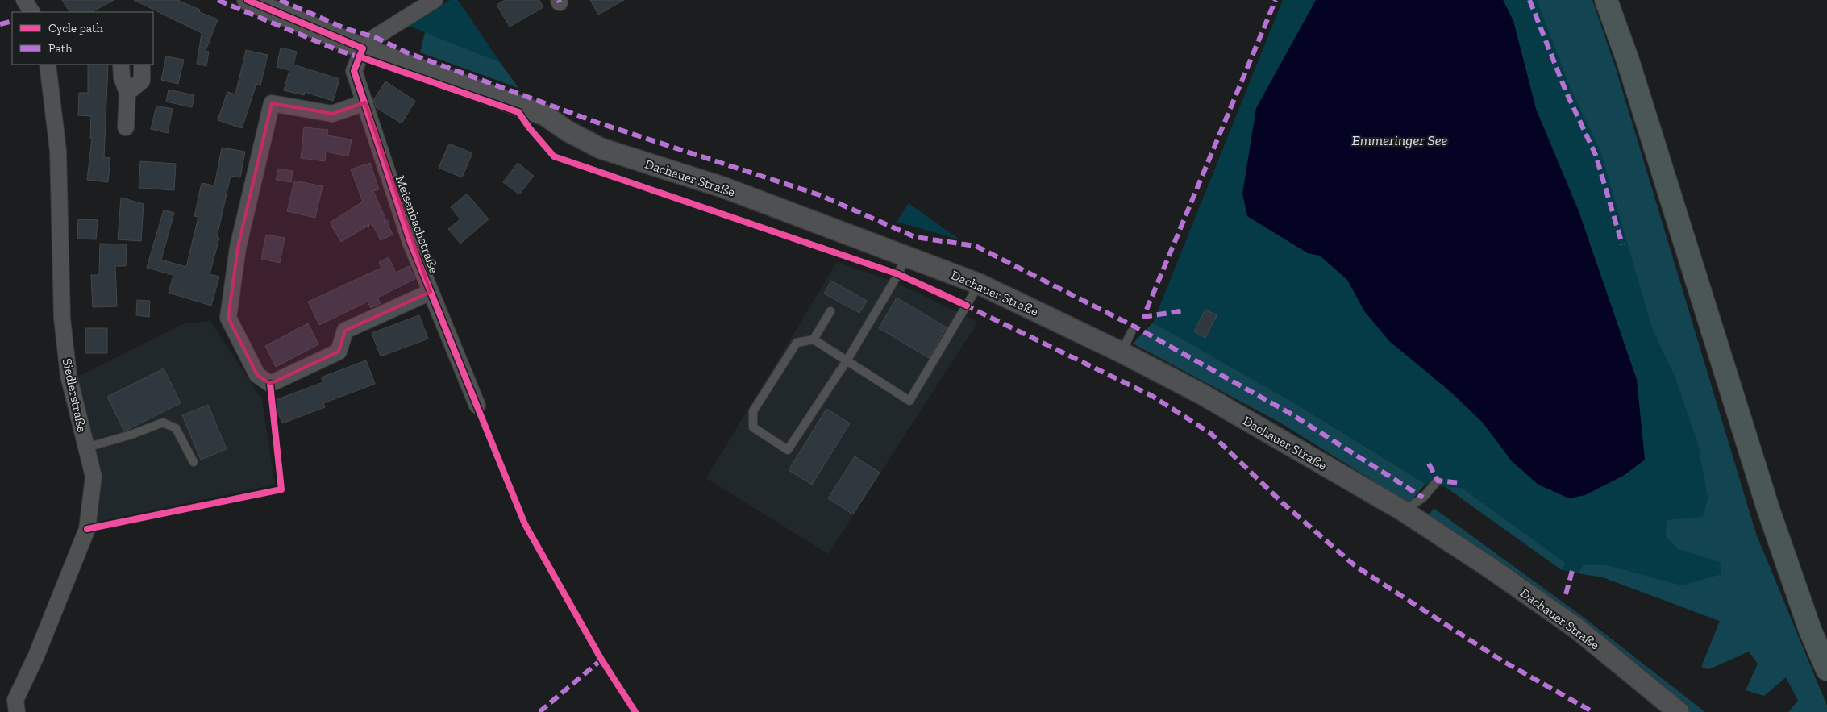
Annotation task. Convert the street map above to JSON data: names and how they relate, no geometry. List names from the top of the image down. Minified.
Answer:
{"streets":{"street":["Dachauer Straße","Meisenbachstraße","Siedlerstraße"]},"crossings":[["Dachauer Straße","Meisenbachstraße"]],"water":["Emmeringer See"],"legend":["Cycle path","Path"]}
